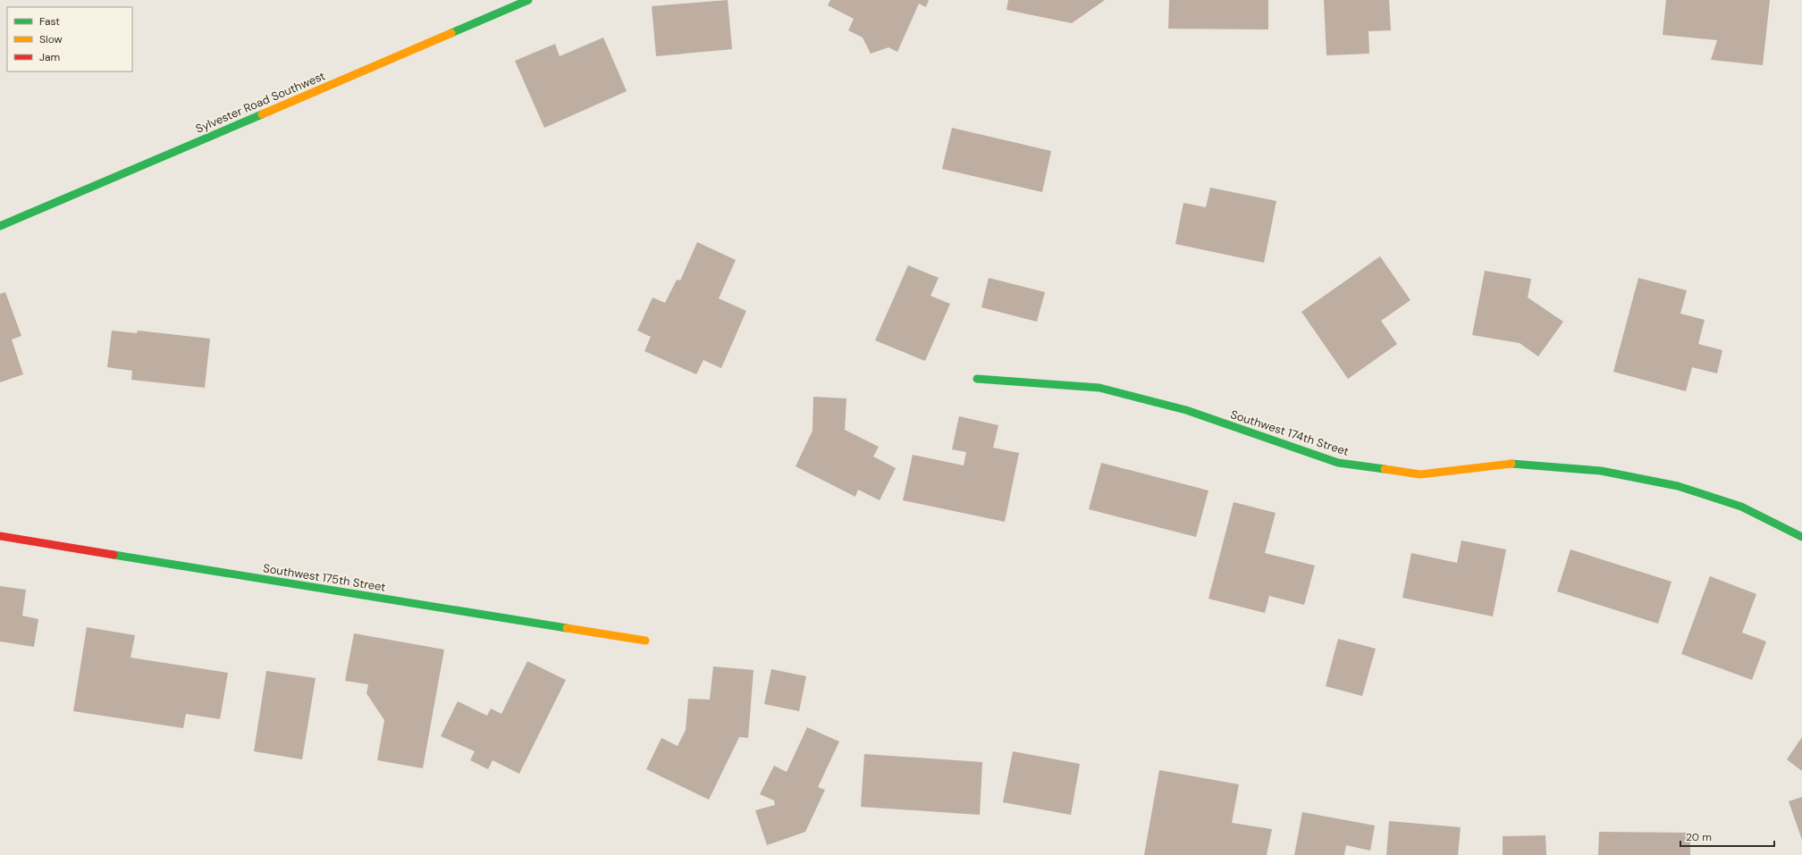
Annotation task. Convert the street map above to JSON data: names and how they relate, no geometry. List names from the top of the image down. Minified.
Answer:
{"streets":{"street":["Sylvester Road Southwest","Southwest 174th Street","Southwest 175th Street"]},"legend":["Fast","Slow","Jam"],"scale_bar":"20 m"}
